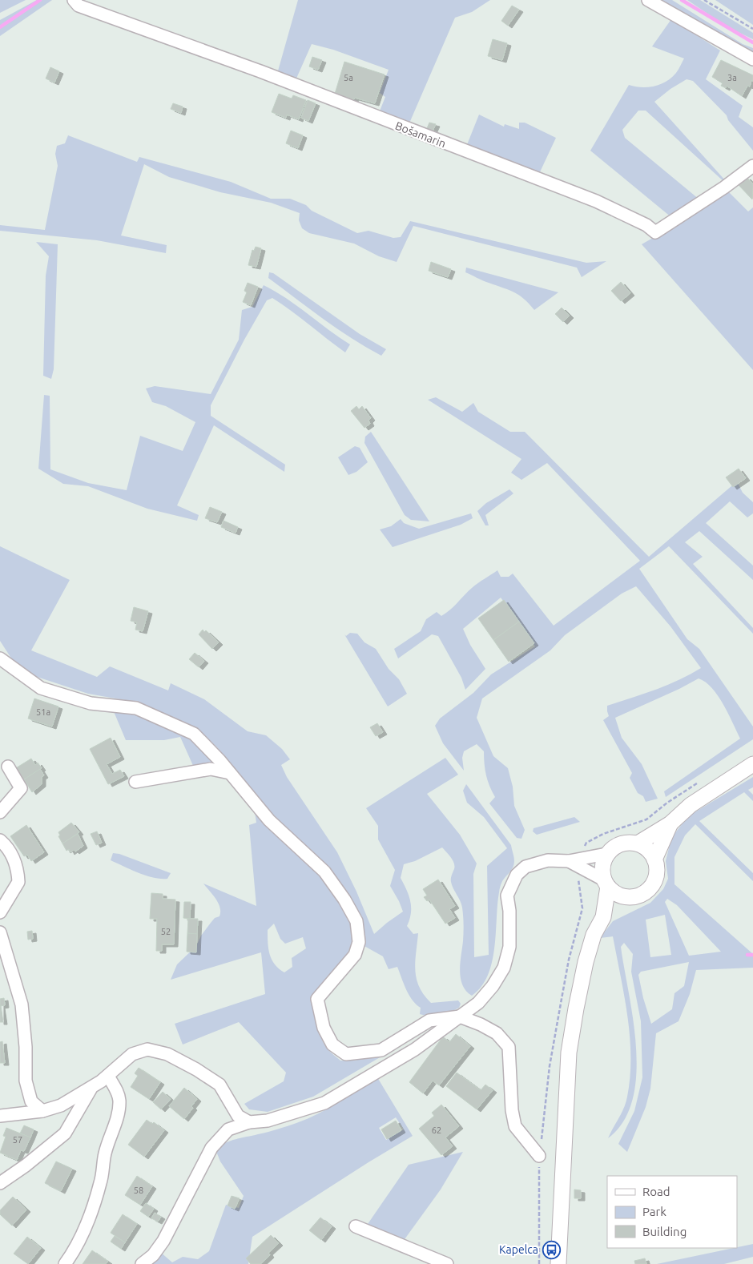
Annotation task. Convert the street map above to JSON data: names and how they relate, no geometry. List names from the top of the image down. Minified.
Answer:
{"streets":{"street":["Bošamarin"]},"places":{"bus stop":["Kapelca"]},"house_numbers":["5a","3a","51a","52","62","57","58"],"legend":["Road","Park","Building"]}
